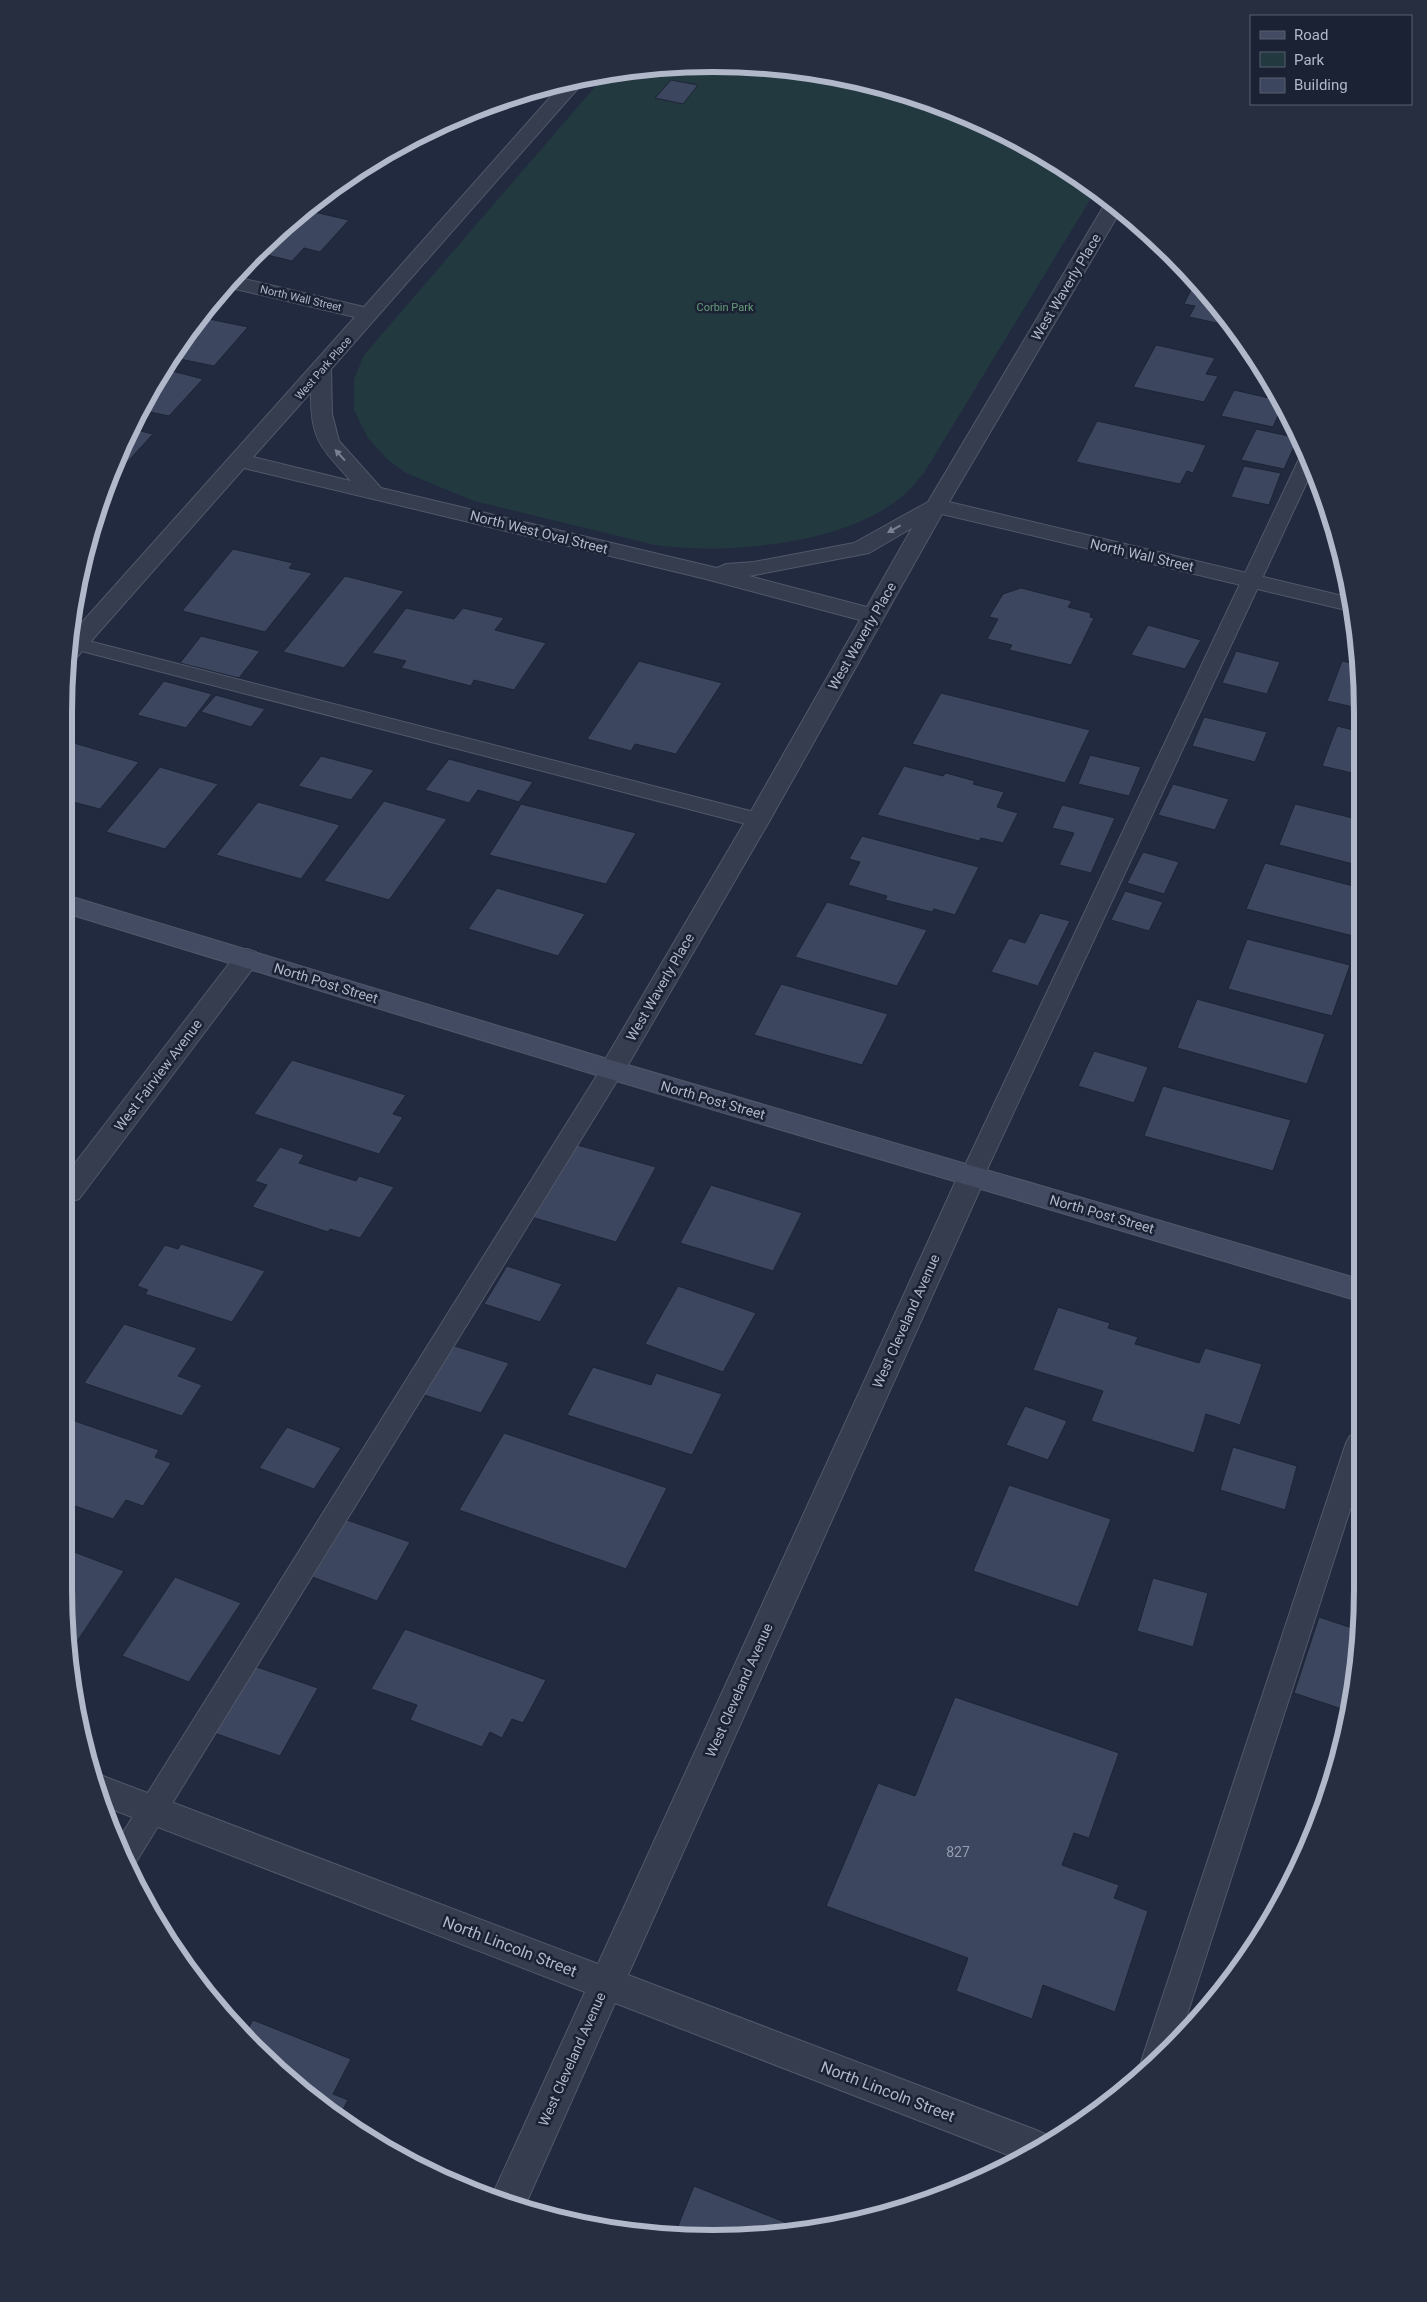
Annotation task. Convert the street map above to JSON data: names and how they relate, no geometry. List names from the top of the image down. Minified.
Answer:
{"streets":{"street":["West Waverly Place","North Wall Street","West Park Place","North West Oval Street","North Post Street","West Fairview Avenue","West Cleveland Avenue","North Lincoln Street"]},"crossings":[["West Waverly Place","North Wall Street"],["West Waverly Place","North West Oval Street"],["West Waverly Place","North Post Street"],["North Wall Street","West Park Place"],["North Wall Street","North West Oval Street"],["West Park Place","North West Oval Street"],["North Post Street","West Fairview Avenue"],["North Post Street","West Cleveland Avenue"],["West Cleveland Avenue","North Lincoln Street"]],"parks":["Corbin Park"],"house_numbers":["827"],"legend":["Road","Park","Building"]}
